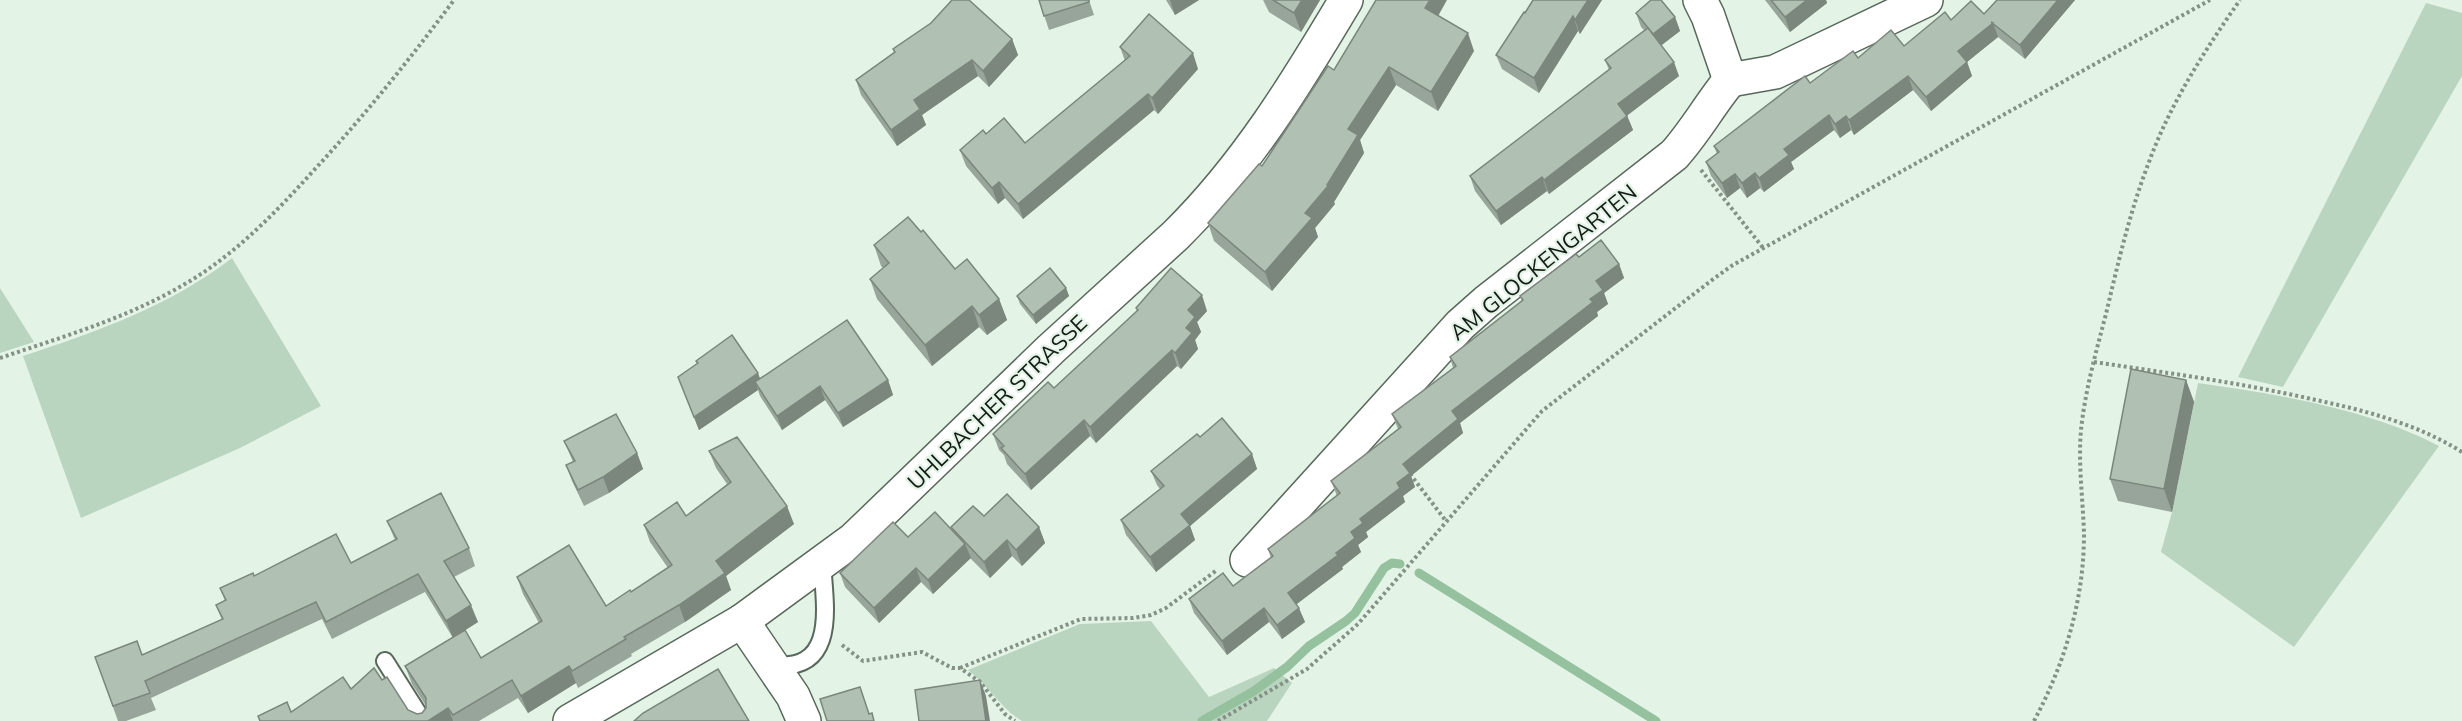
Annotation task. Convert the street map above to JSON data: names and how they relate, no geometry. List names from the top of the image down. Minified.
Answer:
{"streets":{"street":["AM GLOCKENGARTEN","UHLBACHER STRASSE"]}}
